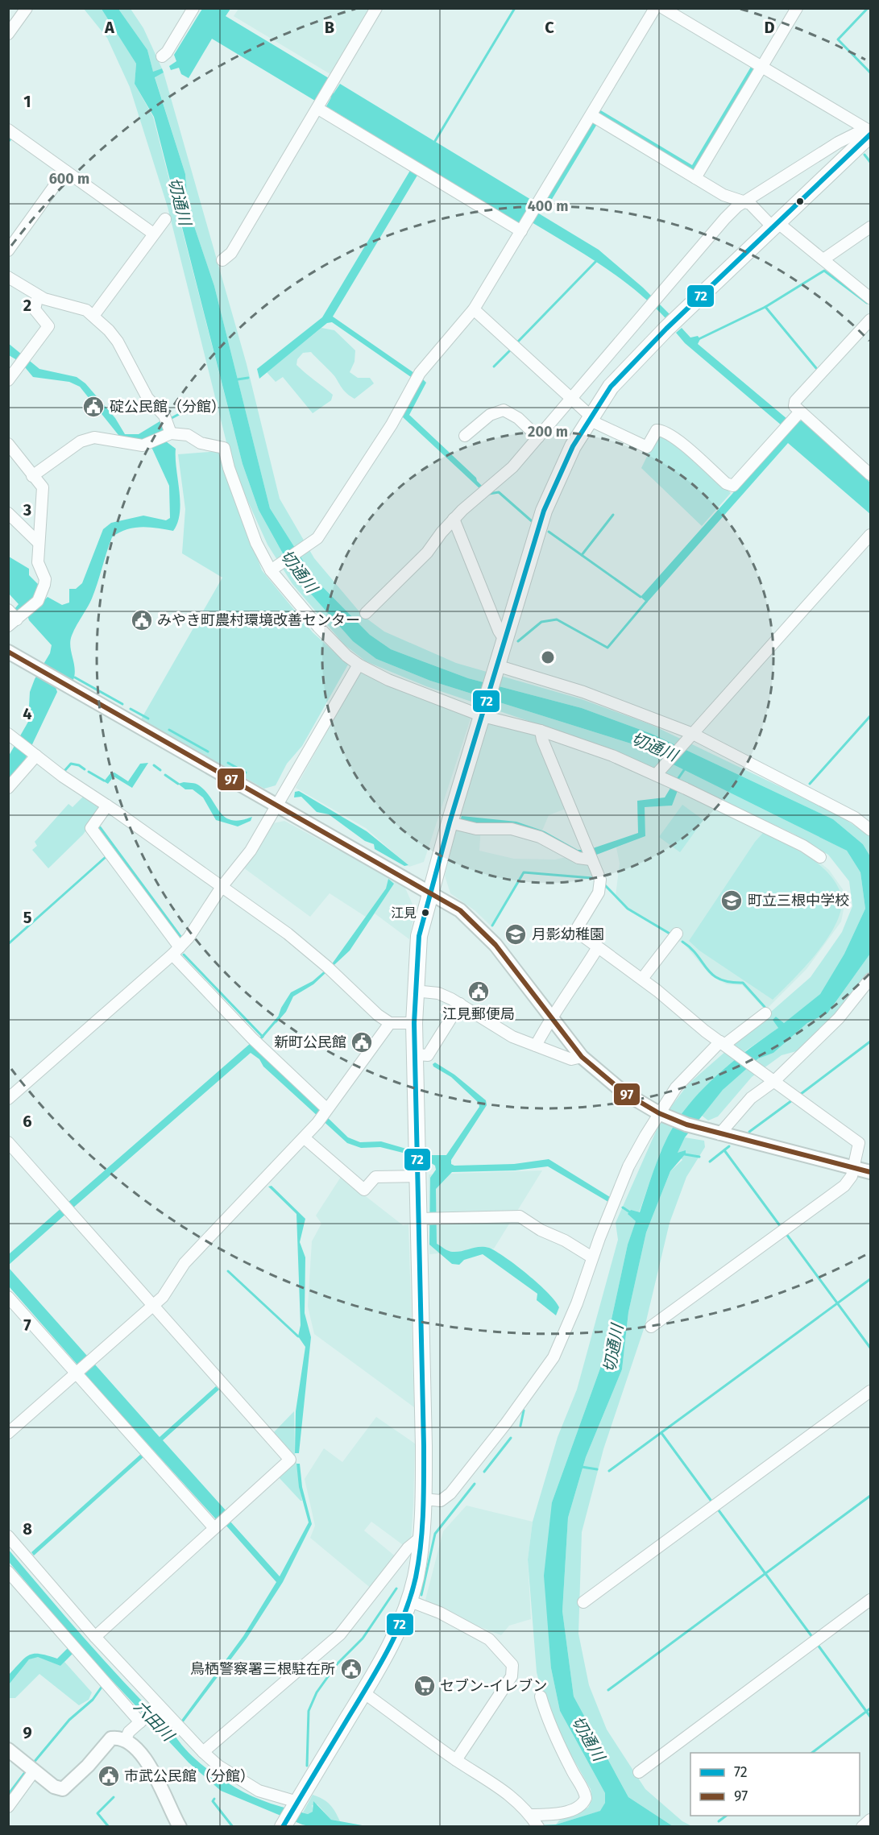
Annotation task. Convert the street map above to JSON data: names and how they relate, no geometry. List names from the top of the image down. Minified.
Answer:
{"water":["切通川","六田川"],"places":{"public building":["碇公民館（分館）","みやき町農村環境改善センター","江見郵便局","新町公民館","鳥栖警察署三根駐在所","市武公民館（分館）"],"school or university":["町立三根中学校","月影幼稚園"],"other":["江見"],"supermarket":["セブン-イレブン"]},"lines":["transit line 72","transit line 97"],"legend":["72","97"],"grid":{"columns":["A","B","C","D"],"rows":["1","2","3","4","5","6","7","8","9"]},"rings":["600 m","400 m","200 m"]}
